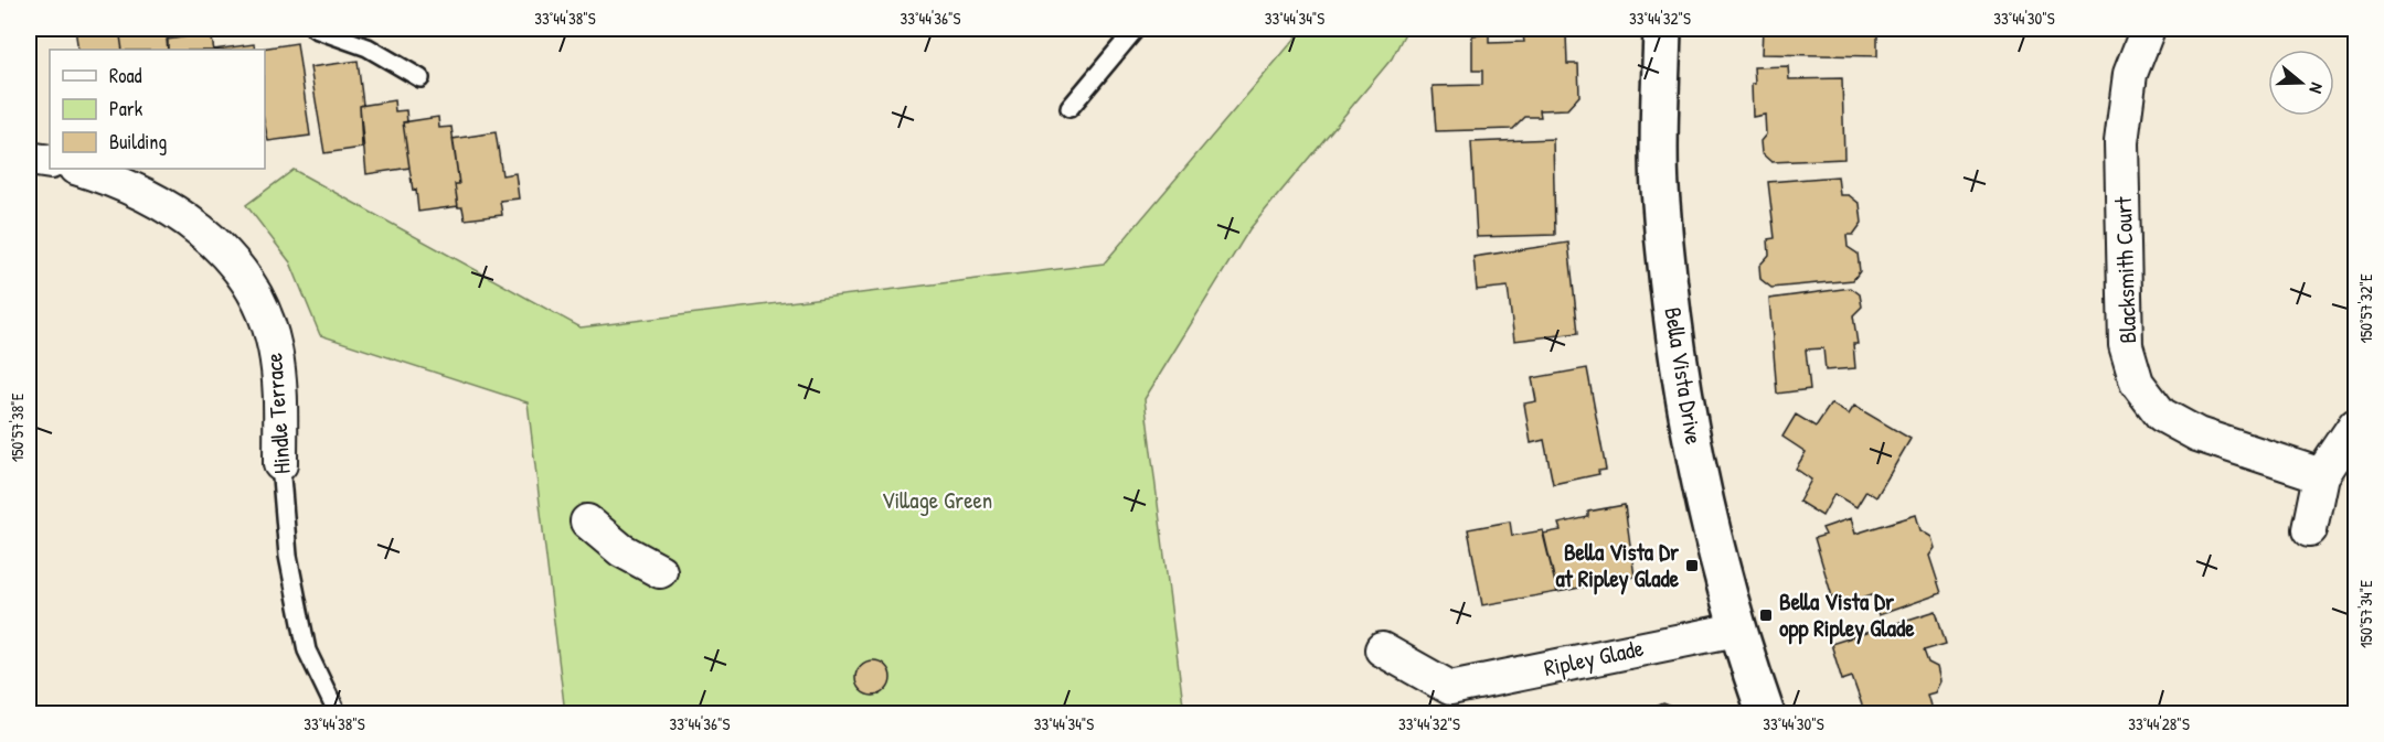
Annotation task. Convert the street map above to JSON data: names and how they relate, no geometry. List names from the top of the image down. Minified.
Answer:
{"streets":{"street":["Blacksmith Court","Bella Vista Drive","Hindle Terrace","Ripley Glade"]},"crossings":[["Bella Vista Drive","Ripley Glade"]],"parks":["Village Green"],"places":{"transit":["Bella Vista Dr at Ripley Glade","Bella Vista Dr opp Ripley Glade"]},"legend":["Road","Park","Building"],"north":"right","coordinates":["33°44'38\"S","33°44'36\"S","33°44'34\"S","33°44'32\"S","33°44'30\"S","150°57'32\"E","150°57'38\"E","150°57'34\"E","33°44'28\"S"]}
